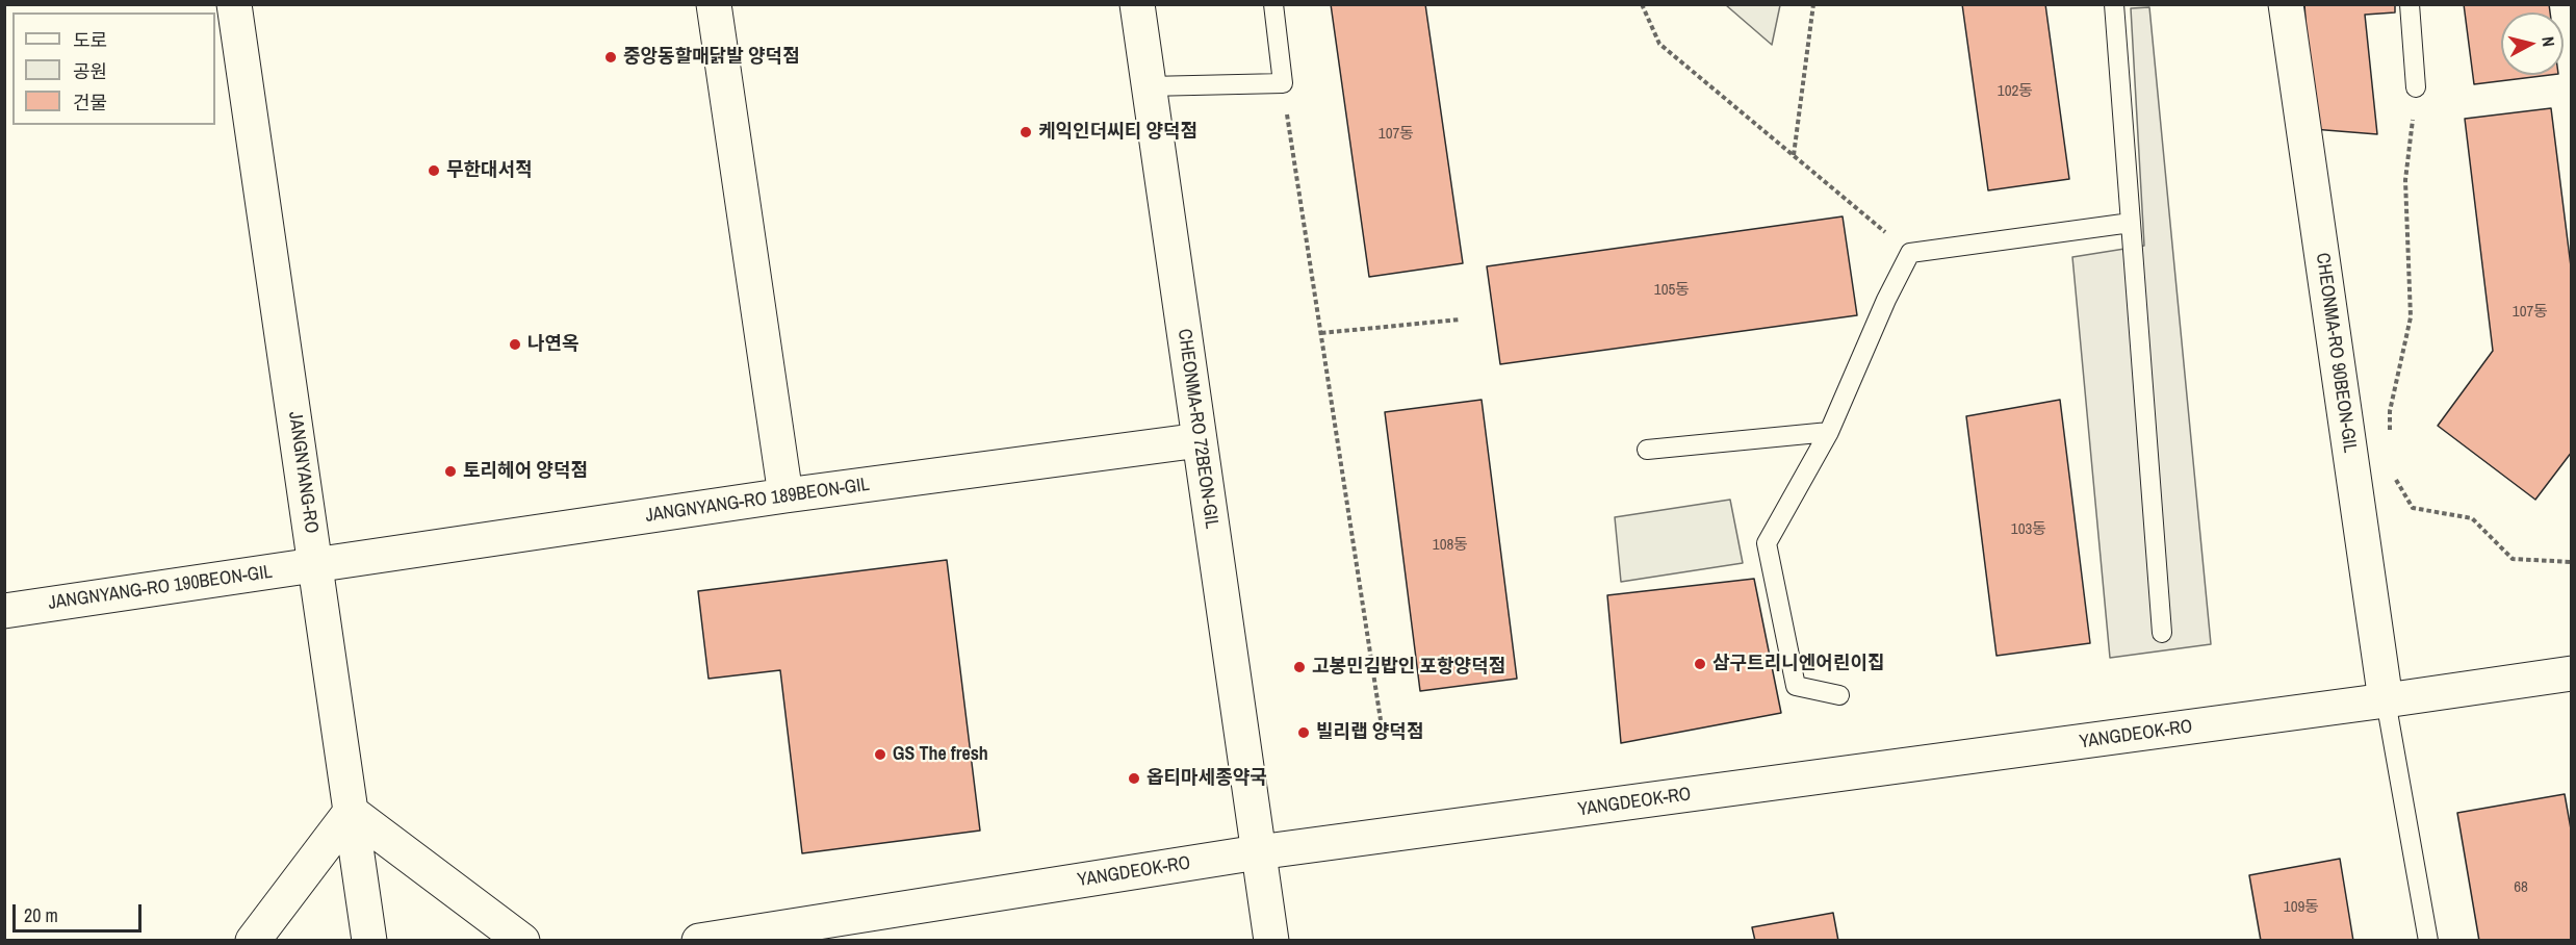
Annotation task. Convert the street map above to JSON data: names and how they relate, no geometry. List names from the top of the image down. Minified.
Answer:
{"streets":{"street":["CHEONMA-RO 90BEON-GIL","CHEONMA-RO 72BEON-GIL","JANGNYANG-RO","JANGNYANG-RO 189BEON-GIL","JANGNYANG-RO 190BEON-GIL","YANGDEOK-RO"]},"crossings":[["CHEONMA-RO 90BEON-GIL","YANGDEOK-RO"],["CHEONMA-RO 72BEON-GIL","JANGNYANG-RO 189BEON-GIL"],["CHEONMA-RO 72BEON-GIL","YANGDEOK-RO"],["JANGNYANG-RO","JANGNYANG-RO 189BEON-GIL"],["JANGNYANG-RO","JANGNYANG-RO 190BEON-GIL"],["JANGNYANG-RO 189BEON-GIL","JANGNYANG-RO 190BEON-GIL"]],"places":["중앙동할매닭발 양덕점","케익인더씨티 양덕점","무한대서적","나연옥","토리헤어 양덕점","삼구트리니엔어린이집","고봉민김밥인 포항양덕점","빌리랩 양덕점","GS The fresh","옵티마세종약국"],"house_numbers":["102동","107동","105동","107동","103동","108동","68","109동"],"legend":["도로","공원","건물"],"scale_bar":"20 m","north":"right"}
